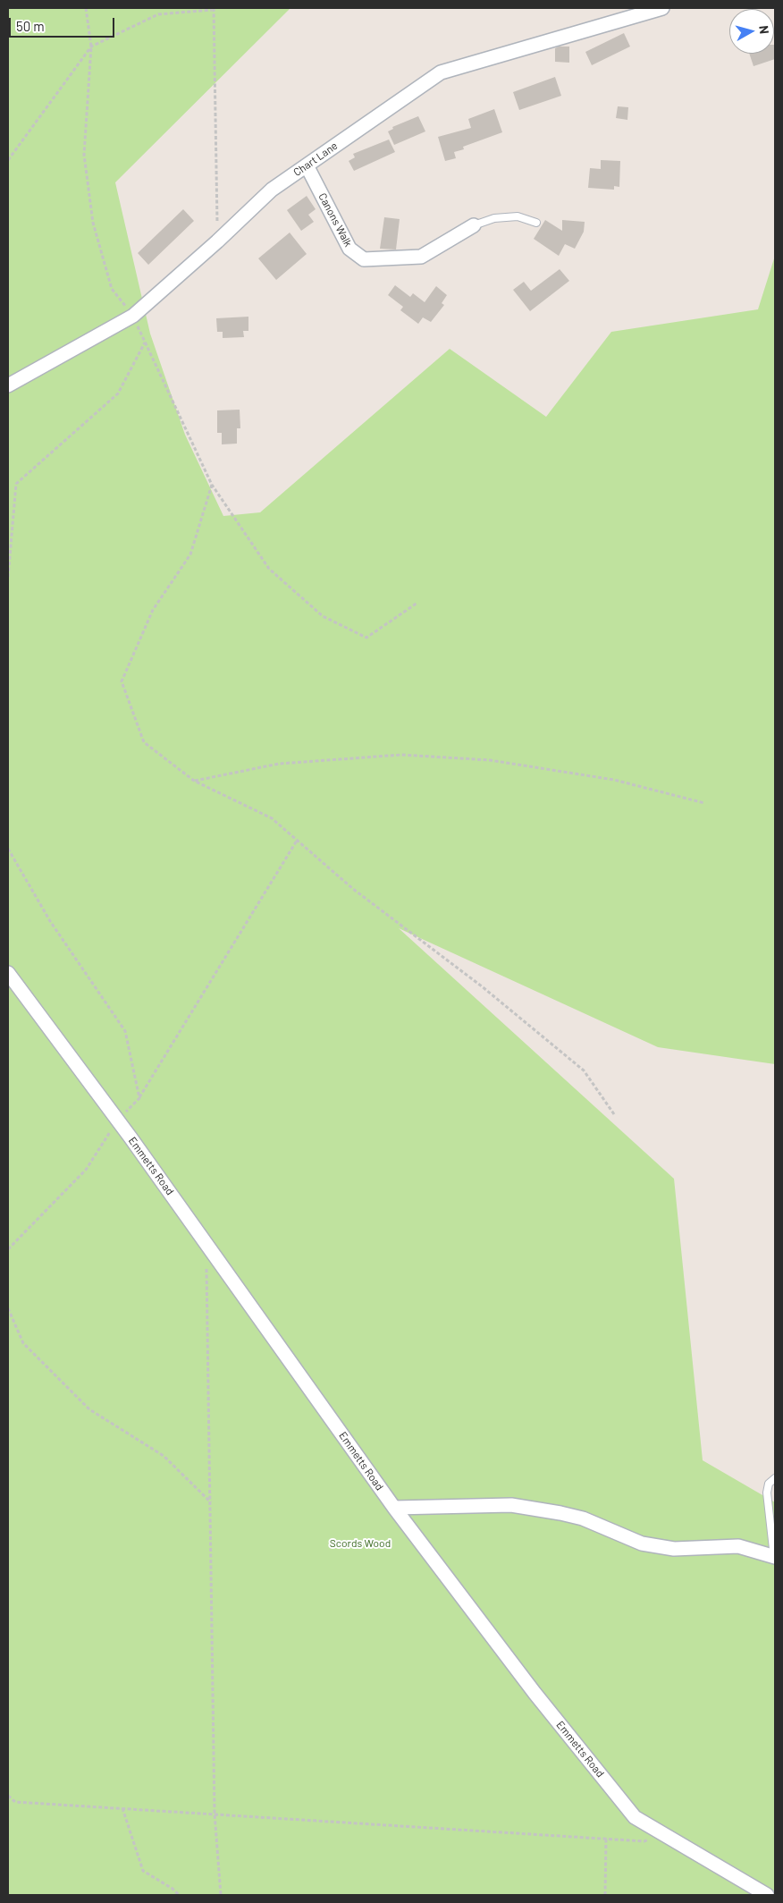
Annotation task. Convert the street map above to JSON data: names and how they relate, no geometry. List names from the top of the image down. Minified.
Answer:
{"streets":{"street":["Chart Lane","Canons Walk","Emmetts Road"]},"crossings":[["Chart Lane","Canons Walk"]],"parks":["Scords Wood"],"scale_bar":"50 m","north":"right"}
